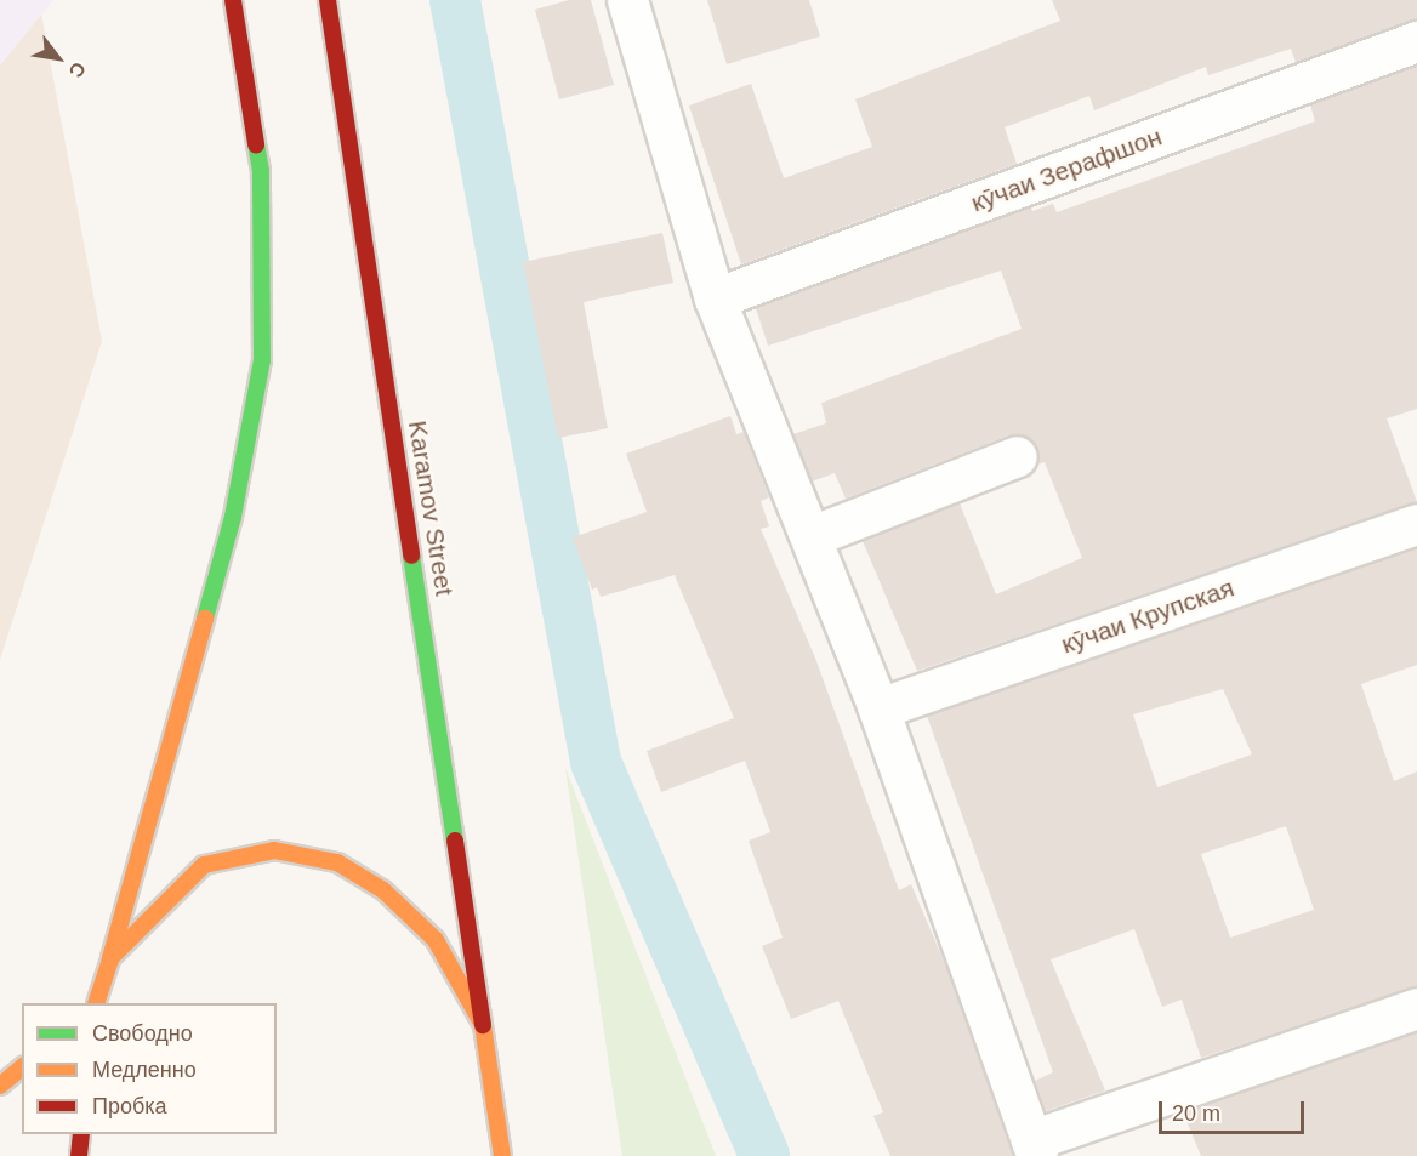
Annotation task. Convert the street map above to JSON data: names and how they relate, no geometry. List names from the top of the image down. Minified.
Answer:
{"streets":{"main road":["Karamov Street"],"street":["кӯчаи Зерафшон","кӯчаи Крупская"]},"legend":["Свободно","Медленно","Пробка"],"scale_bar":"20 m","north":"bottom right"}
